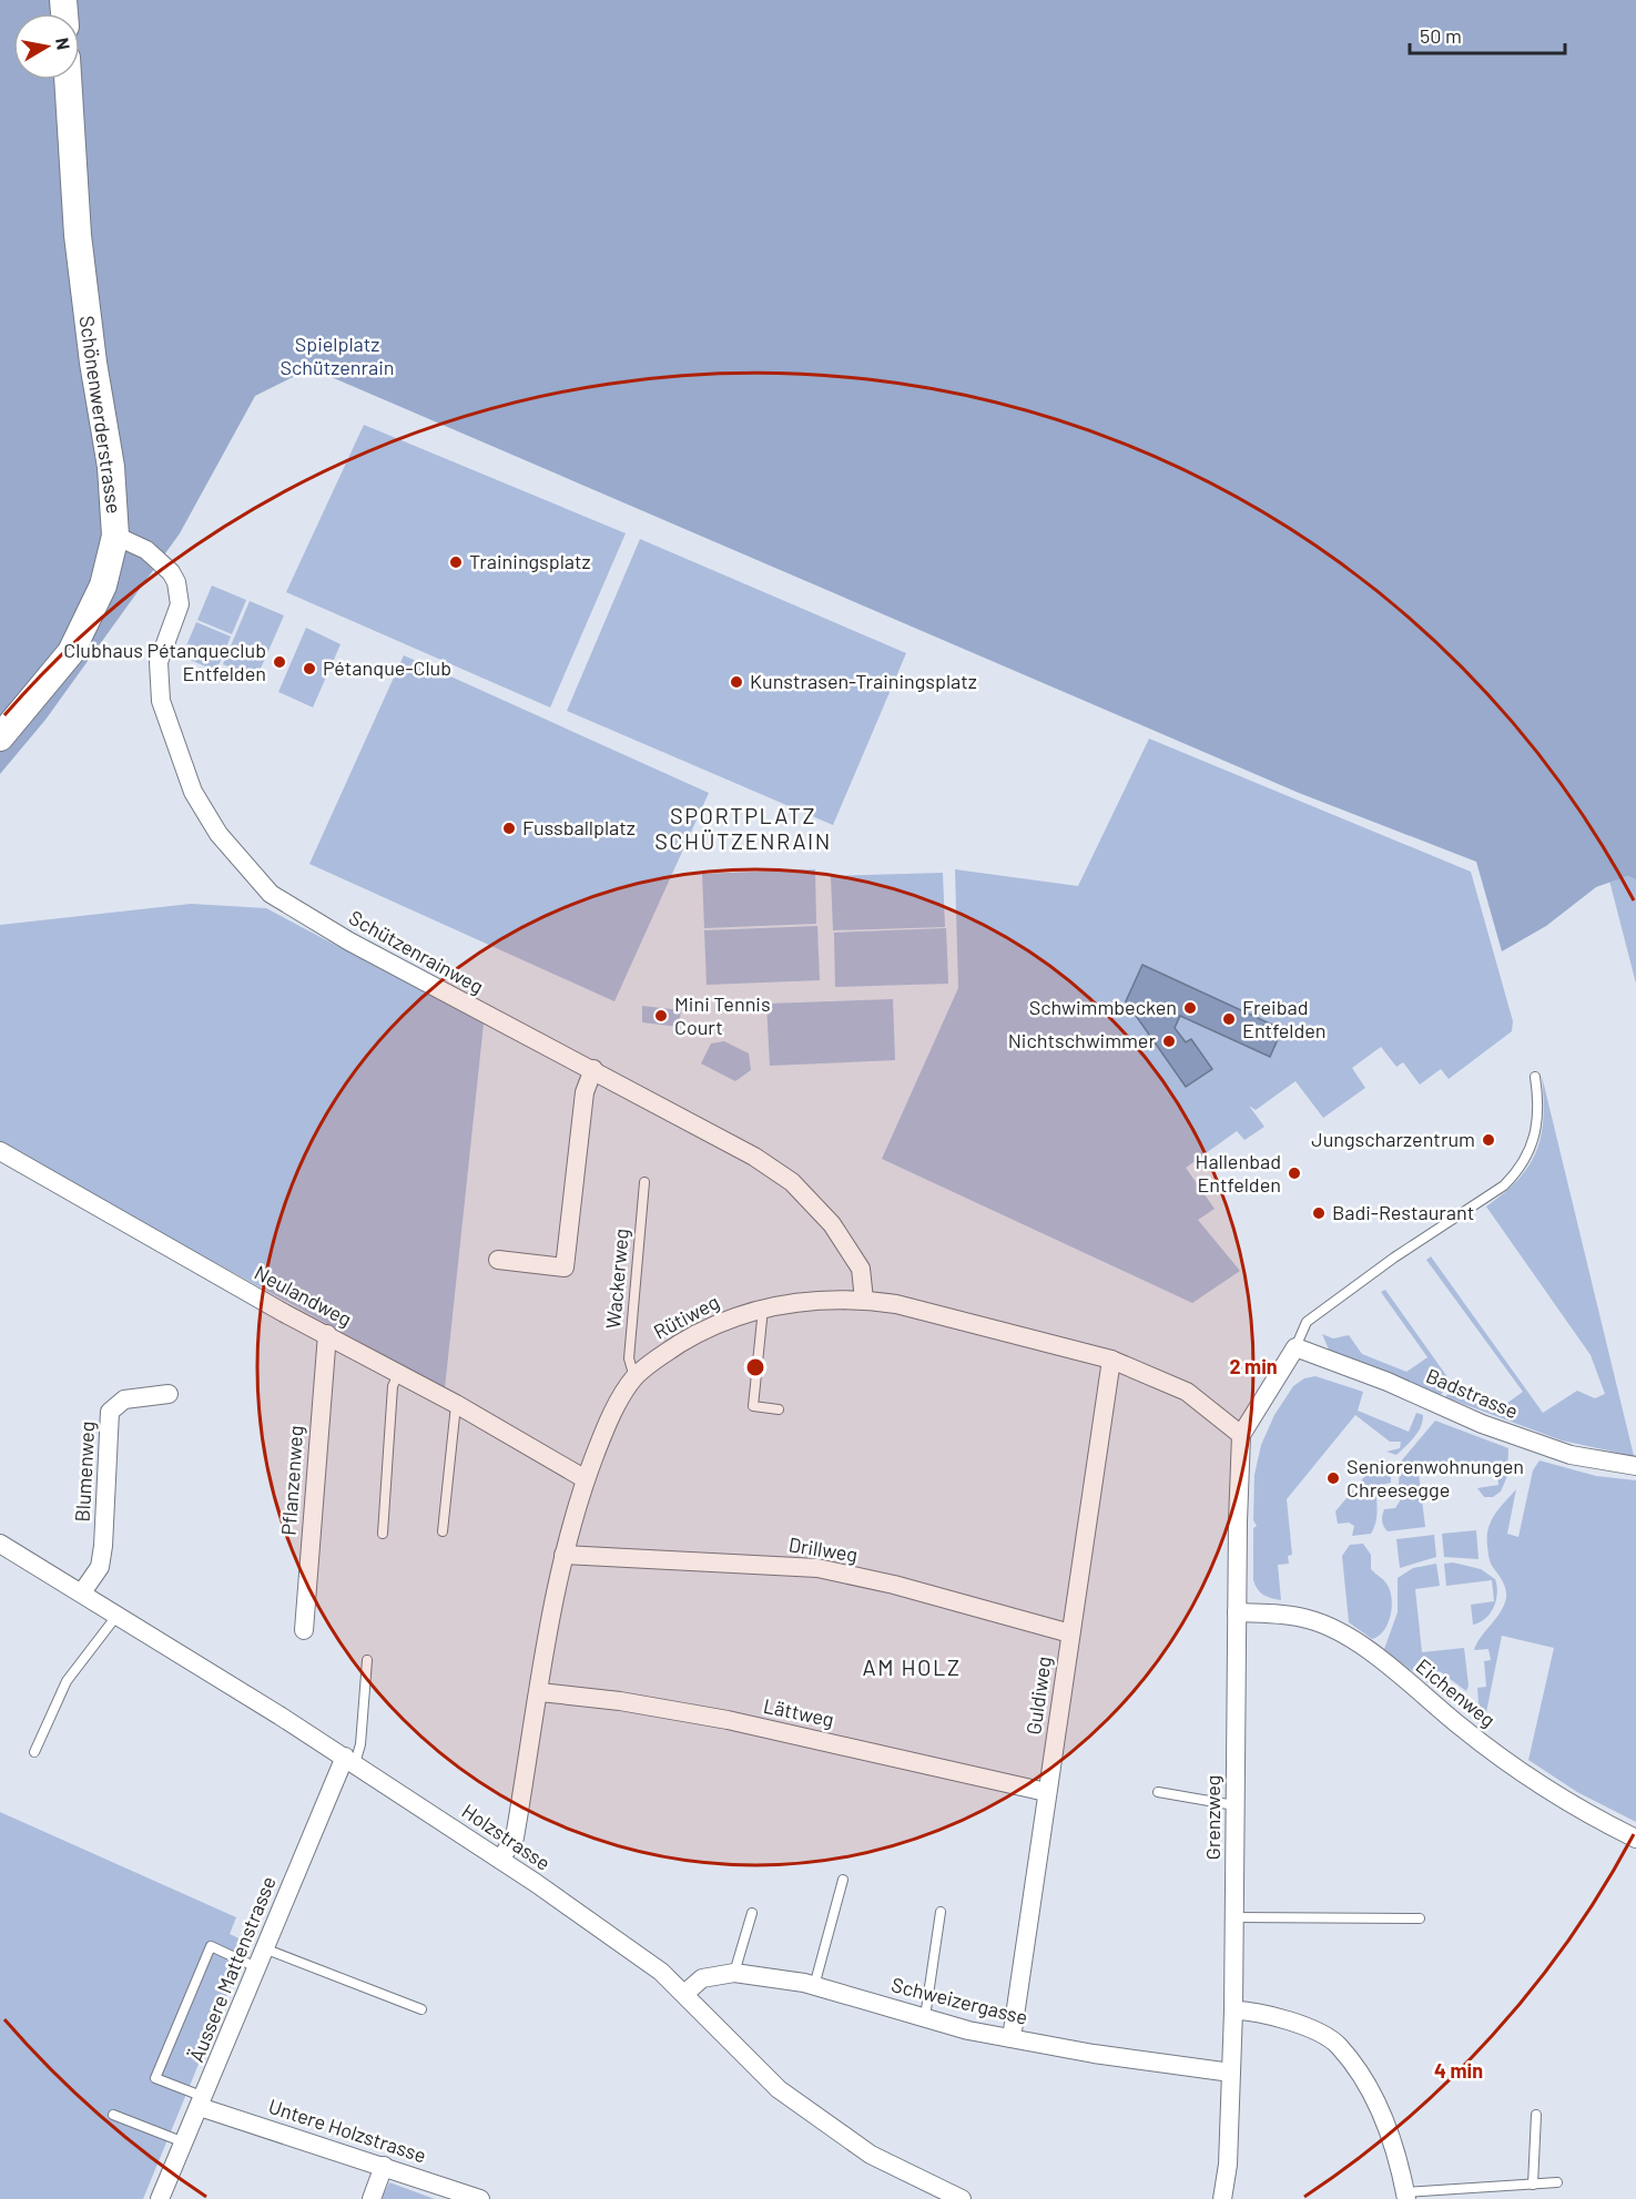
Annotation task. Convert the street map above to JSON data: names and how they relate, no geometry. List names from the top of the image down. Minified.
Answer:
{"streets":{"street":["Schönenwerderstrasse","Schützenrainweg","Neulandweg","Rütiweg","Badstrasse","Blumenweg","Pflanzenweg","Drillweg","Eichenweg","Guldiweg","Lättweg","Grenzweg","Holzstrasse","Äussere Mattenstrasse","Schweizergasse","Untere Holzstrasse"],"lane":["Wackerweg"]},"crossings":[["Schönenwerderstrasse","Schützenrainweg"],["Schützenrainweg","Rütiweg"],["Wackerweg","Rütiweg"],["Neulandweg","Rütiweg"],["Neulandweg","Pflanzenweg"],["Rütiweg","Drillweg"],["Rütiweg","Guldiweg"],["Rütiweg","Lättweg"],["Rütiweg","Grenzweg"],["Rütiweg","Holzstrasse"],["Blumenweg","Holzstrasse"],["Drillweg","Guldiweg"],["Eichenweg","Grenzweg"],["Guldiweg","Lättweg"],["Guldiweg","Schweizergasse"],["Grenzweg","Schweizergasse"],["Holzstrasse","Äussere Mattenstrasse"],["Holzstrasse","Schweizergasse"],["Äussere Mattenstrasse","Untere Holzstrasse"]],"districts":["SPORTPLATZ SCHÜTZENRAIN","AM HOLZ"],"parks":["Spielplatz Schützenrain"],"places":["Trainingsplatz","Clubhaus Pétanqueclub Entfelden","Pétanque-Club","Kunstrasen-Trainingsplatz","Fussballplatz","Schwimmbecken","Mini Tennis Court","Freibad Entfelden","Nichtschwimmer","Jungscharzentrum","Hallenbad Entfelden","Badi-Restaurant","Seniorenwohnungen Chreesegge"],"scale_bar":"50 m","north":"right","rings":["2 min","4 min"]}
